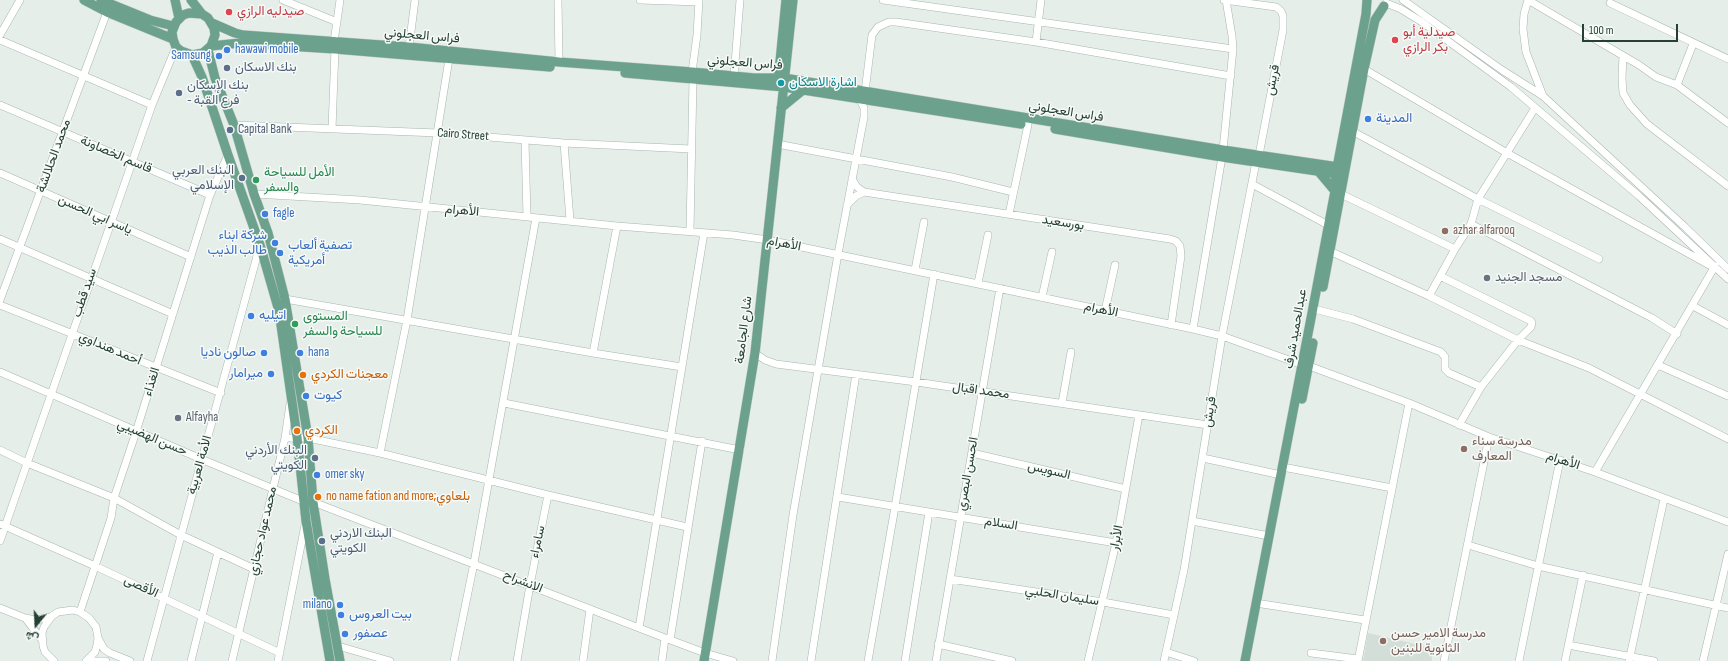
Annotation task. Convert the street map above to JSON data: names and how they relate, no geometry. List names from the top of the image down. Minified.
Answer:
{"streets":{"main road":["فراس العجلوني","عبدالحميد شرف","شارع الجامعة"],"street":["قريش","Cairo Street","قاسم الخصاونة","محمد الحلالشة","الأهرام","ياسر ابي الحسن","بورسعيد","سيد قطب","أحمد هنداوي","الغذاء","محمد اقبال","حسن الهضيبي","الأمة العربية","السويس","الحسن البصري","السلام","محمد عواد حجازي","الأبرار","سامراء","الانشراح","الأقصى","سليمان الحلبي"]},"crossings":[["فراس العجلوني","قريش"],["فراس العجلوني","سيد قطب"],["فراس العجلوني","عبدالحميد شرف"],["فراس العجلوني","شارع الجامعة"],["قريش","الأهرام"],["قريش","محمد اقبال"],["قريش","سليمان الحلبي"],["قاسم الخصاونة","محمد الحلالشة"],["قاسم الخصاونة","سيد قطب"],["قاسم الخصاونة","الغذاء"],["محمد الحلالشة","ياسر ابي الحسن"],["الأهرام","بورسعيد"],["الأهرام","عبدالحميد شرف"],["الأهرام","شارع الجامعة"],["الأهرام","الحسن البصري"],["ياسر ابي الحسن","سيد قطب"],["ياسر ابي الحسن","الغذاء"],["سيد قطب","أحمد هنداوي"],["سيد قطب","حسن الهضيبي"],["سيد قطب","الأقصى"],["شارع الجامعة","محمد اقبال"],["شارع الجامعة","الانشراح"],["أحمد هنداوي","الغذاء"],["أحمد هنداوي","الأمة العربية"],["الغذاء","حسن الهضيبي"],["الغذاء","الأقصى"],["محمد اقبال","الحسن البصري"],["محمد اقبال","الأبرار"],["حسن الهضيبي","الأمة العربية"],["حسن الهضيبي","محمد عواد حجازي"],["حسن الهضيبي","الانشراح"],["الأمة العربية","الأقصى"],["السويس","الحسن البصري"],["السويس","الأبرار"],["الحسن البصري","السلام"],["الحسن البصري","سليمان الحلبي"],["السلام","الأبرار"],["محمد عواد حجازي","الأقصى"],["الأبرار","سليمان الحلبي"],["سامراء","الانشراح"]],"places":["صيدليه الرازي","صيدلية أبو بكر الرازي","hawawi mobile","Samsung","بنك الاسكان","اشارة الاسكان","بنك الإسكان - فرع القبة","المدينة","Capital Bank","البنك العربي الإسلامي","الأمل للسياحة والسفر","fagle","azhar alfarooq","شركة ابناء طالب الذيب","تصفية ألعاب أمريكية","مسجد الجنيد","اتيليه","المستوى للسياحة والسفر","صالون ناديا","hana","ميرامار","معجنات الكردي","كيوت","Alfayha","الكردي","مدرسة سناء المعارف","البنك الأردني الكويتي","omer sky","no name fation and more;بلعاوي","البنك الاردني الكويتي","milano","بيت العروس","عصفور","مدرسة الامير حسن الثانوية للبنين"],"scale_bar":"100 m","north":"bottom"}
